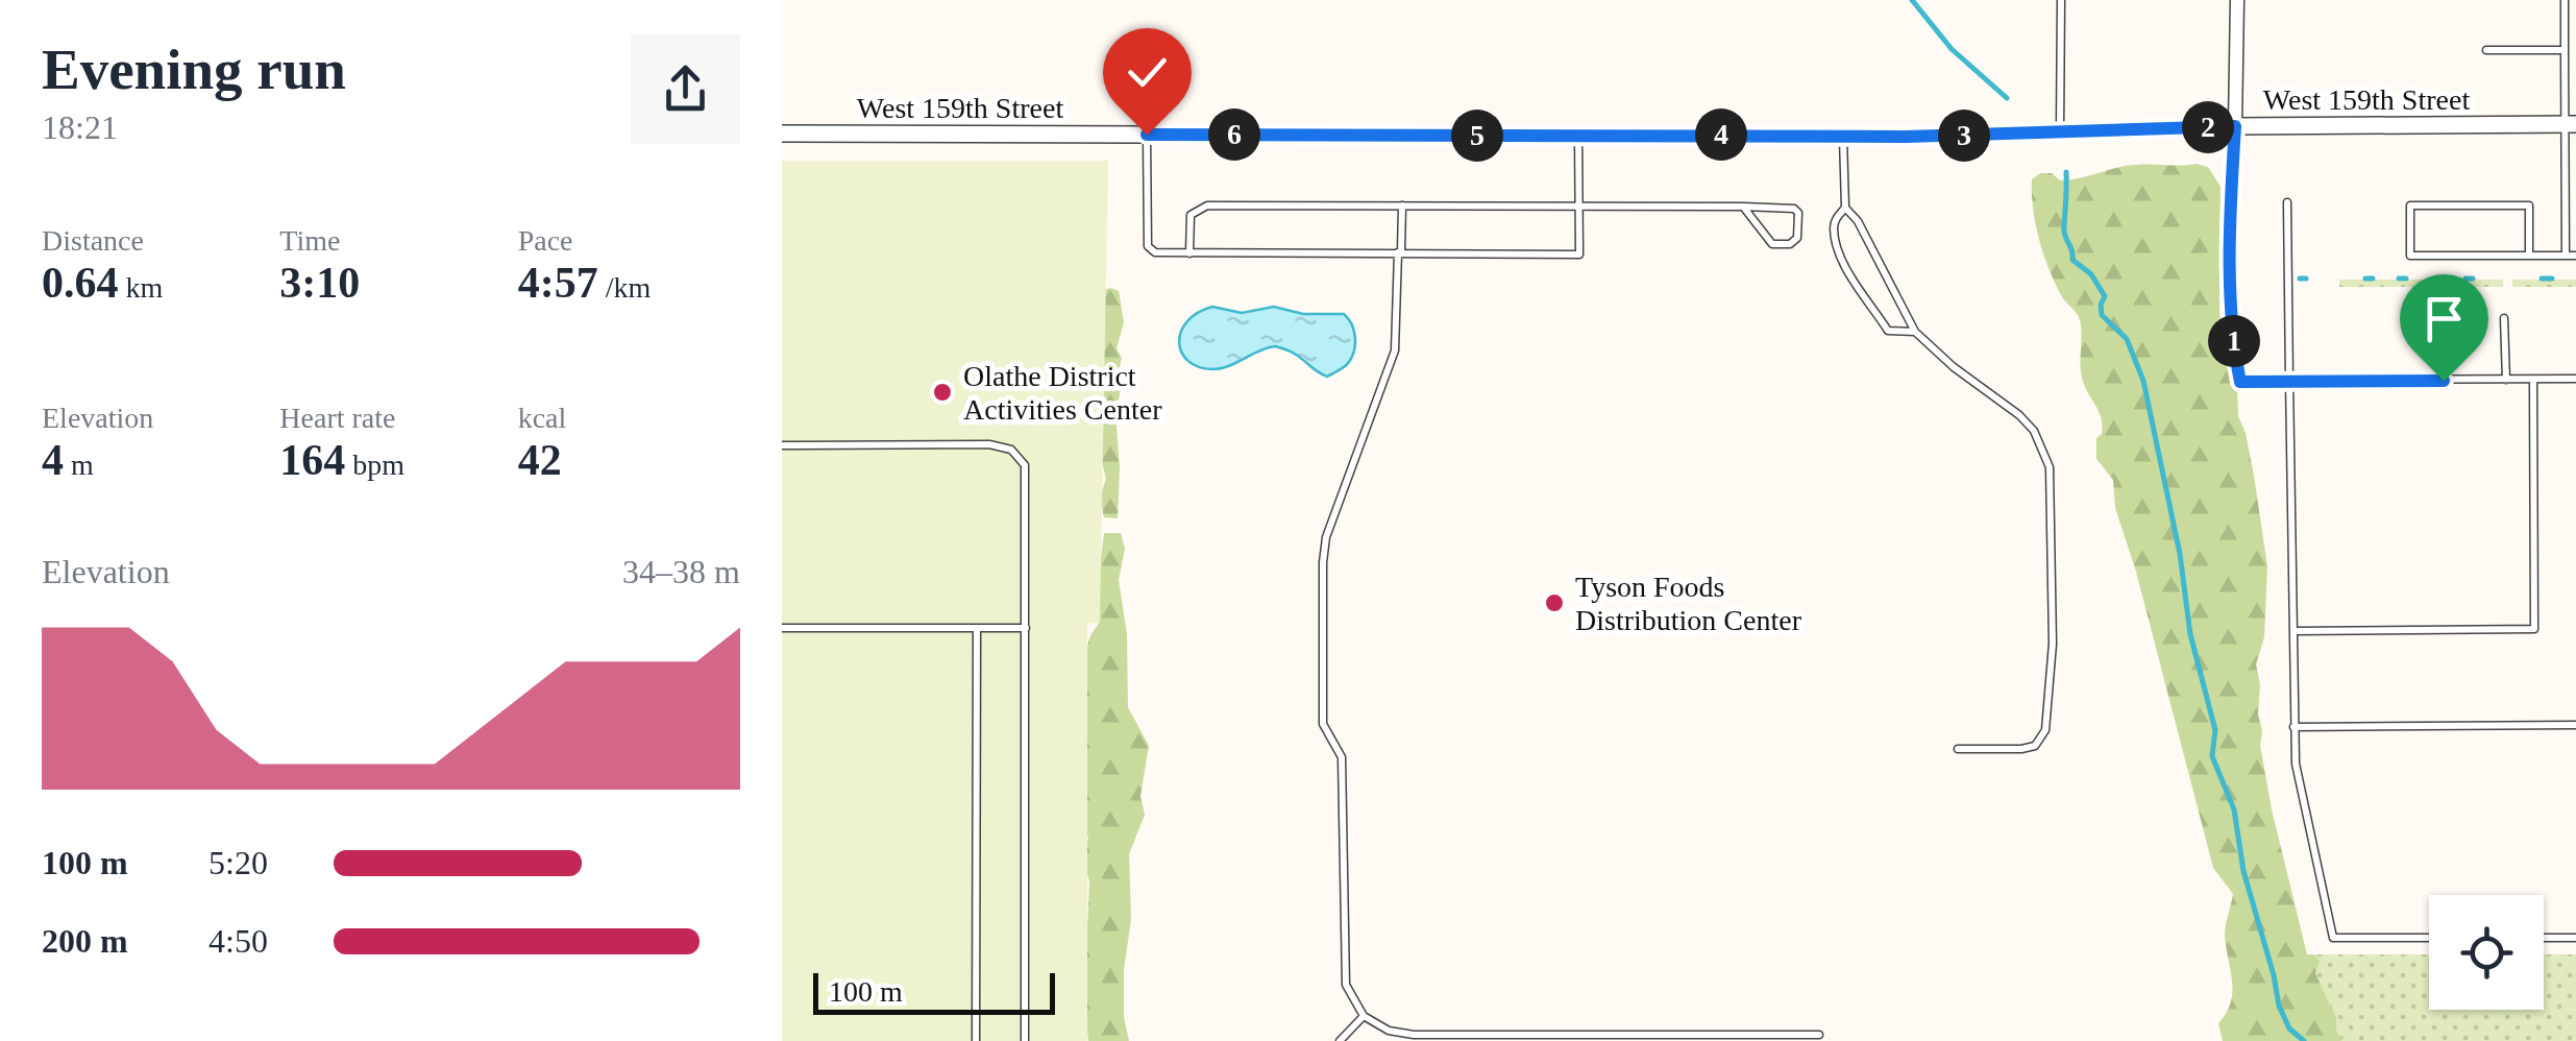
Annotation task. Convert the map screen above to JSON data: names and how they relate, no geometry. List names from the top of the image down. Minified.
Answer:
{"streets":{"street":["West 159th Street"]},"places":["Olathe District Activities Center","Tyson Foods Distribution Center"],"scale_bar":"100 m","page":{"heading":["Evening run","18:21"],"pins":["2","4","6","3","5","1"],"stats":[["Distance","0.64 km"],["Time","3:10"],["Pace","4:57 /km"],["Elevation","4 m"],["Heart rate","164 bpm"],["kcal","42"]],"chart":["Elevation","34–38 m"],"list":[{"name":"100 m","note":"5:20"},{"name":"200 m","note":"4:50"}],"scale":"100 m"}}
